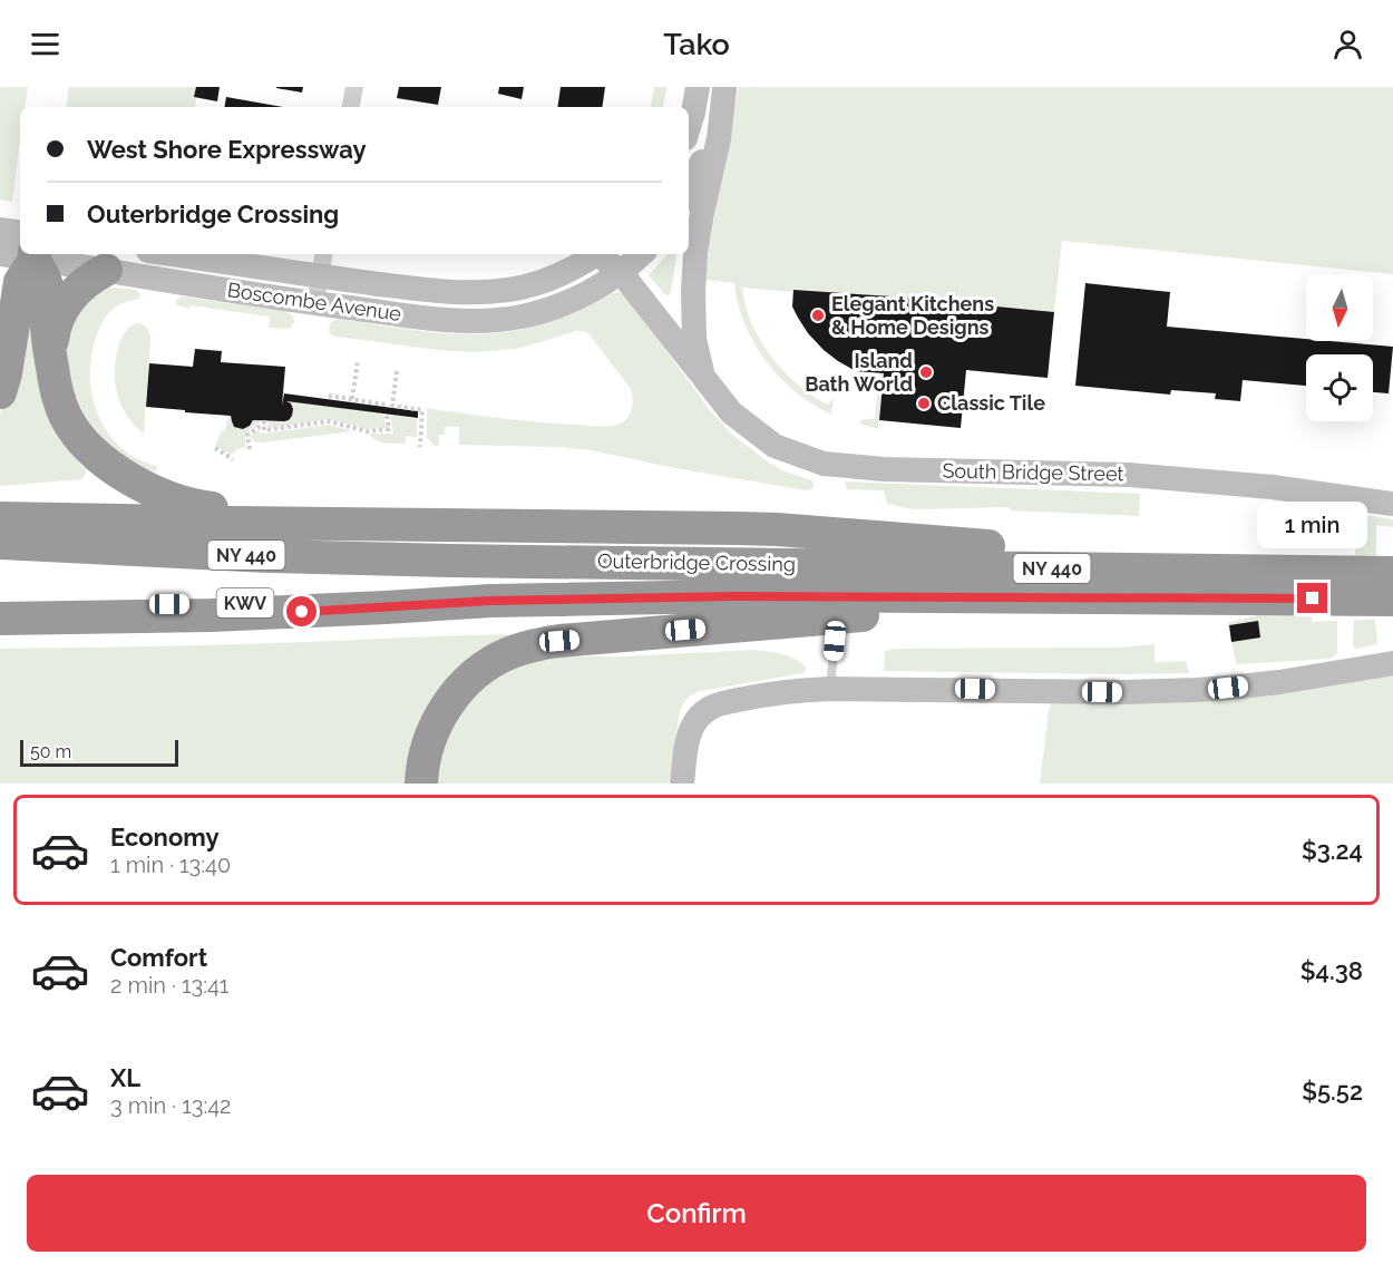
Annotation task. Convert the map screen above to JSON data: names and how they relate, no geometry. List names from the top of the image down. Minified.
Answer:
{"streets":{"highway":["NY 440","Outerbridge Crossing","KWV"],"street":["Boscombe Avenue","South Bridge Street"]},"crossings":[["Boscombe Avenue","South Bridge Street"],["NY 440","Outerbridge Crossing"],["NY 440","KWV"],["Outerbridge Crossing","KWV"]],"places":["Elegant Kitchens & Home Designs","Island Bath World","Classic Tile"],"scale_bar":"50 m","north":"bottom","page":{"header":"Tako","banner":["West Shore Expressway","Outerbridge Crossing"],"bubble":"1 min","scale":"50 m","list":[{"name":"Economy","note":"1 min · 13:40","value":"$3.24"},{"name":"Comfort","note":"2 min · 13:41","value":"$4.38"},{"name":"XL","note":"3 min · 13:42","value":"$5.52"}],"buttons":"Confirm"}}
